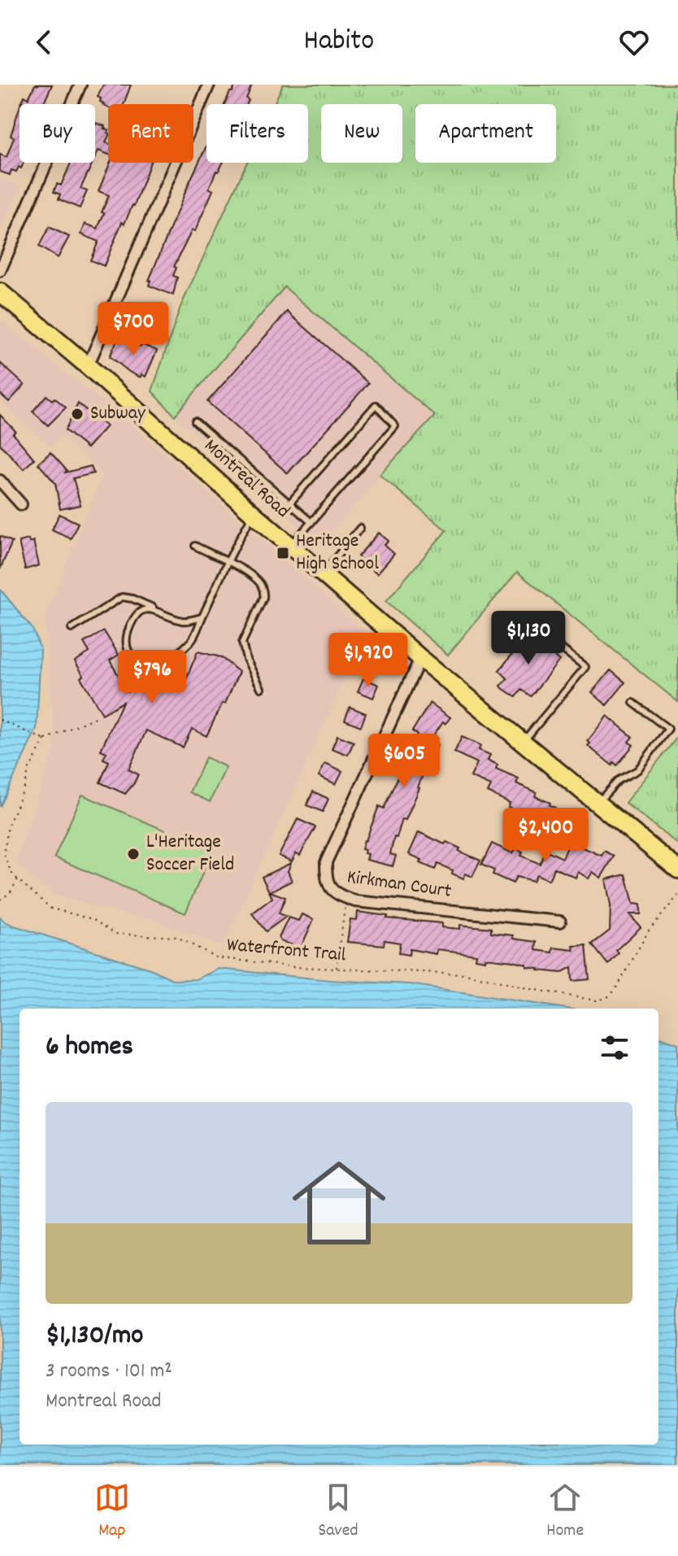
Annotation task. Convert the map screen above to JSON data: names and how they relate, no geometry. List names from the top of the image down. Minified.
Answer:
{"streets":{"main road":["Montreal Road"],"street":["Kirkman Court"],"path":["Waterfront Trail"]},"crossings":[["Montreal Road","Kirkman Court"]],"places":{"other":["Subway","L'Heritage Soccer Field"],"transit":["Heritage High School"]},"page":{"header":"Habito","chip":["Buy","Rent","Filters","New","Apartment"],"price":["$700","$1,130","$1,920","$796","$605","$2,400"],"heading":"6 homes","list":[{"name":"$1,130/mo","note":"3 rooms · 101 m² · Montreal Road"}],"tabs":["Map","Saved","Home"]}}
